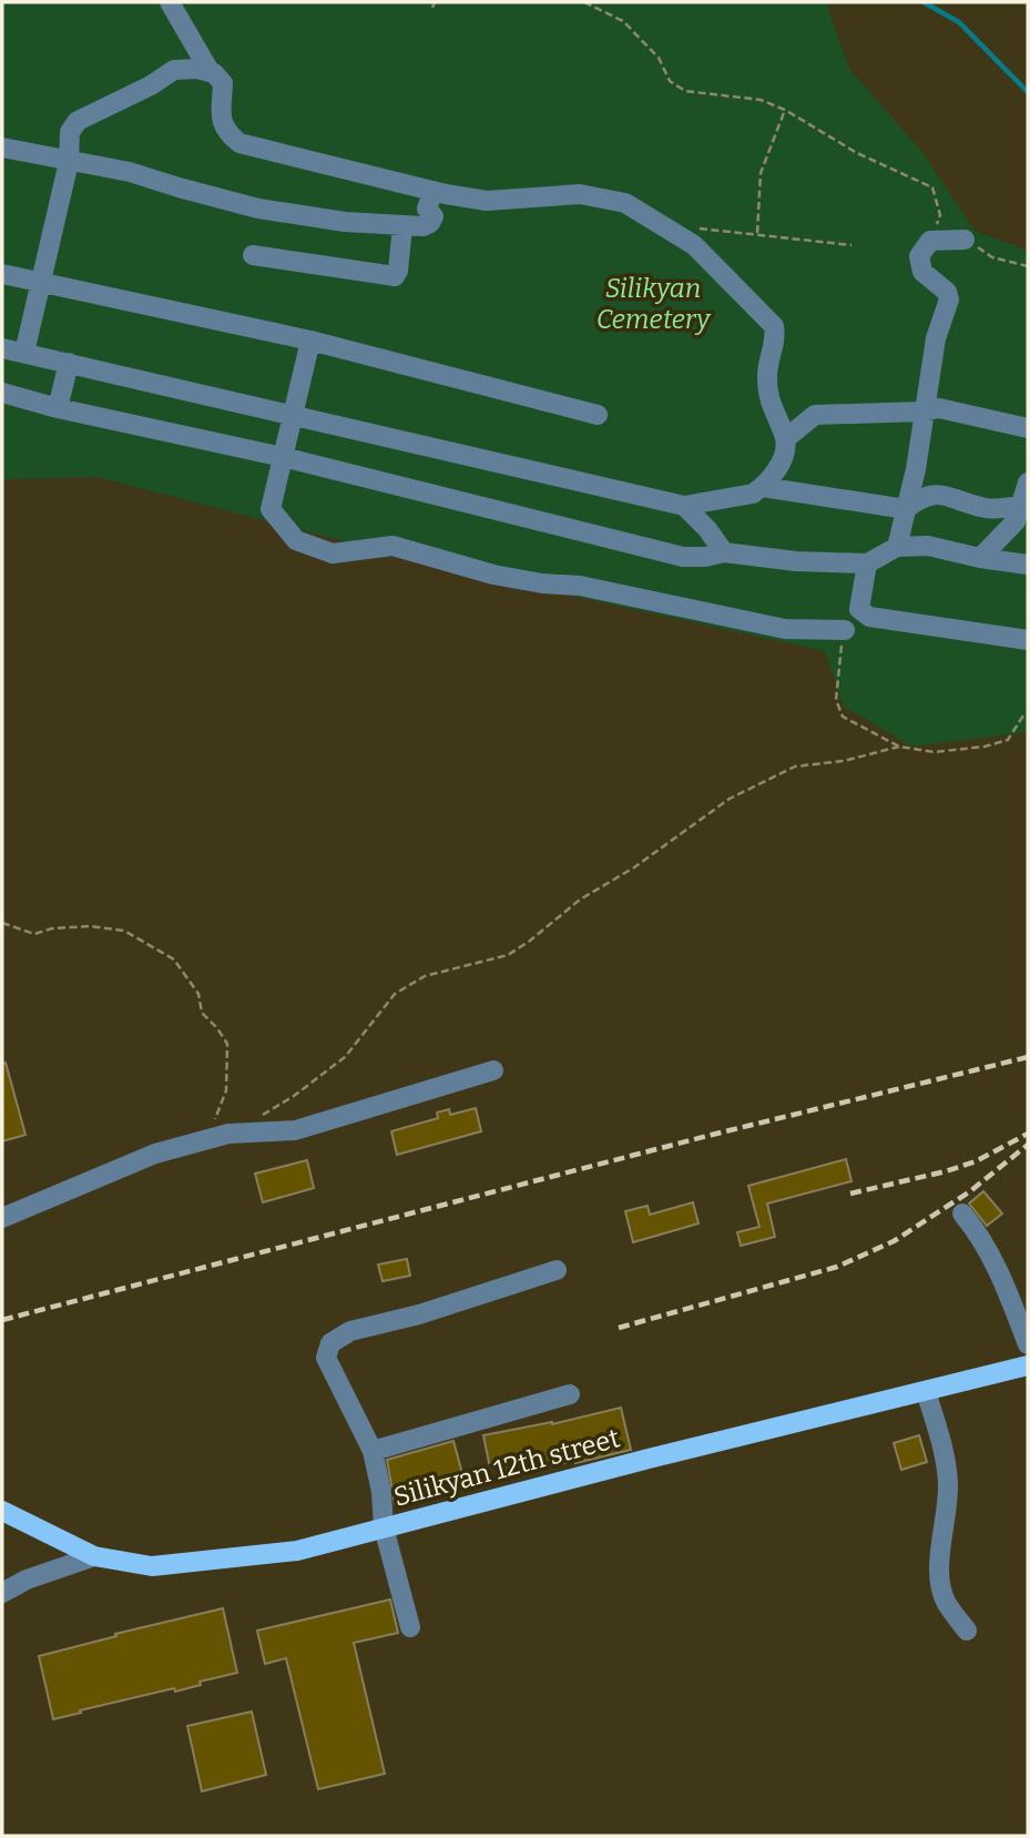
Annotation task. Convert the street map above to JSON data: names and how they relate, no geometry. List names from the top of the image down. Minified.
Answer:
{"streets":{"main road":["Silikyan 12th street"]},"parks":["Silikyan Cemetery"]}
